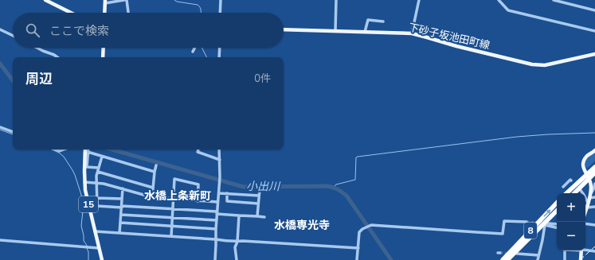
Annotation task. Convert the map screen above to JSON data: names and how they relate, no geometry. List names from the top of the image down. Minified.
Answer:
{"streets":{"highway":["8"],"main road":["下砂子坂池田町線","15"]},"districts":["水橋上条新町","水橋専光寺"],"water":["小出川"],"page":{"search":"ここで検索","heading":["周辺","0件"],"map_buttons":["+","−"]}}
